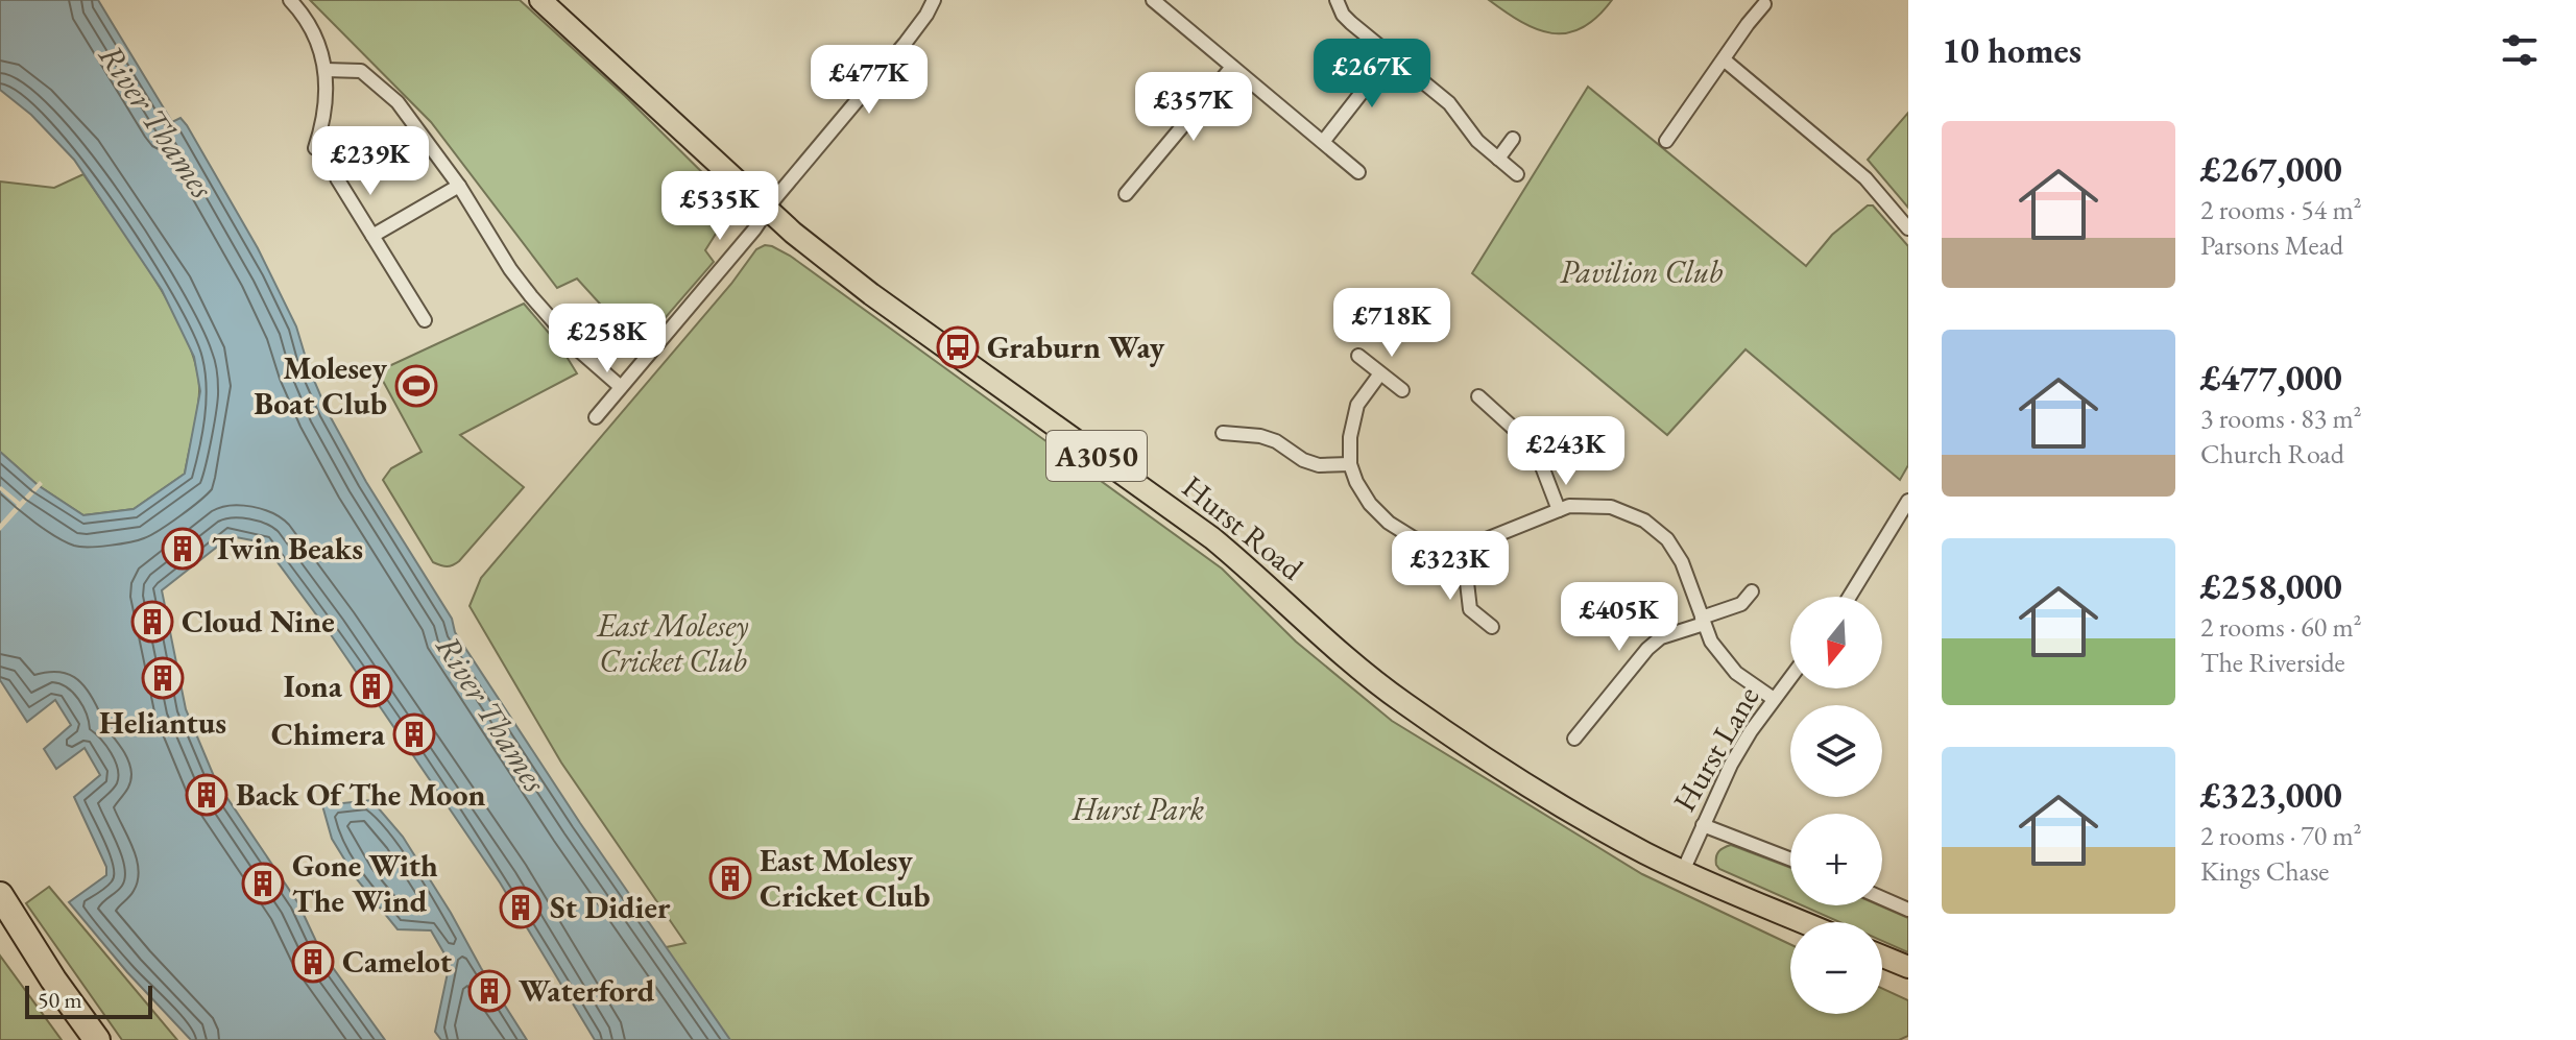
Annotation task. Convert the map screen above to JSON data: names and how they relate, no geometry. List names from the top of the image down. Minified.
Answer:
{"streets":{"main road":["A3050","Hurst Road"],"street":["Hurst Lane"]},"crossings":[["Hurst Road","Hurst Lane"]],"water":["River Thames"],"parks":["Pavilion Club","East Molesey Cricket Club","Hurst Park"],"places":{"bus stop":["Graburn Way"],"sports":["Molesey Boat Club"],"building":["Twin Beaks","Cloud Nine","Heliantus","Iona","Chimera","Back Of The Moon","East Molesy Cricket Club","Gone With The Wind","St Didier","Camelot","Waterford"]},"scale_bar":"50 m","north":"bottom","page":{"heading":"10 homes","price":["£267K","£477K","£357K","£239K","£535K","£718K","£258K","£243K","£323K","£405K"],"list":[{"name":"£267,000","note":"2 rooms · 54 m² · Parsons Mead"},{"name":"£477,000","note":"3 rooms · 83 m² · Church Road"},{"name":"£258,000","note":"2 rooms · 60 m² · The Riverside"},{"name":"£323,000","note":"2 rooms · 70 m² · Kings Chase"}],"map_buttons":["+","−"],"scale":"50 m"}}
